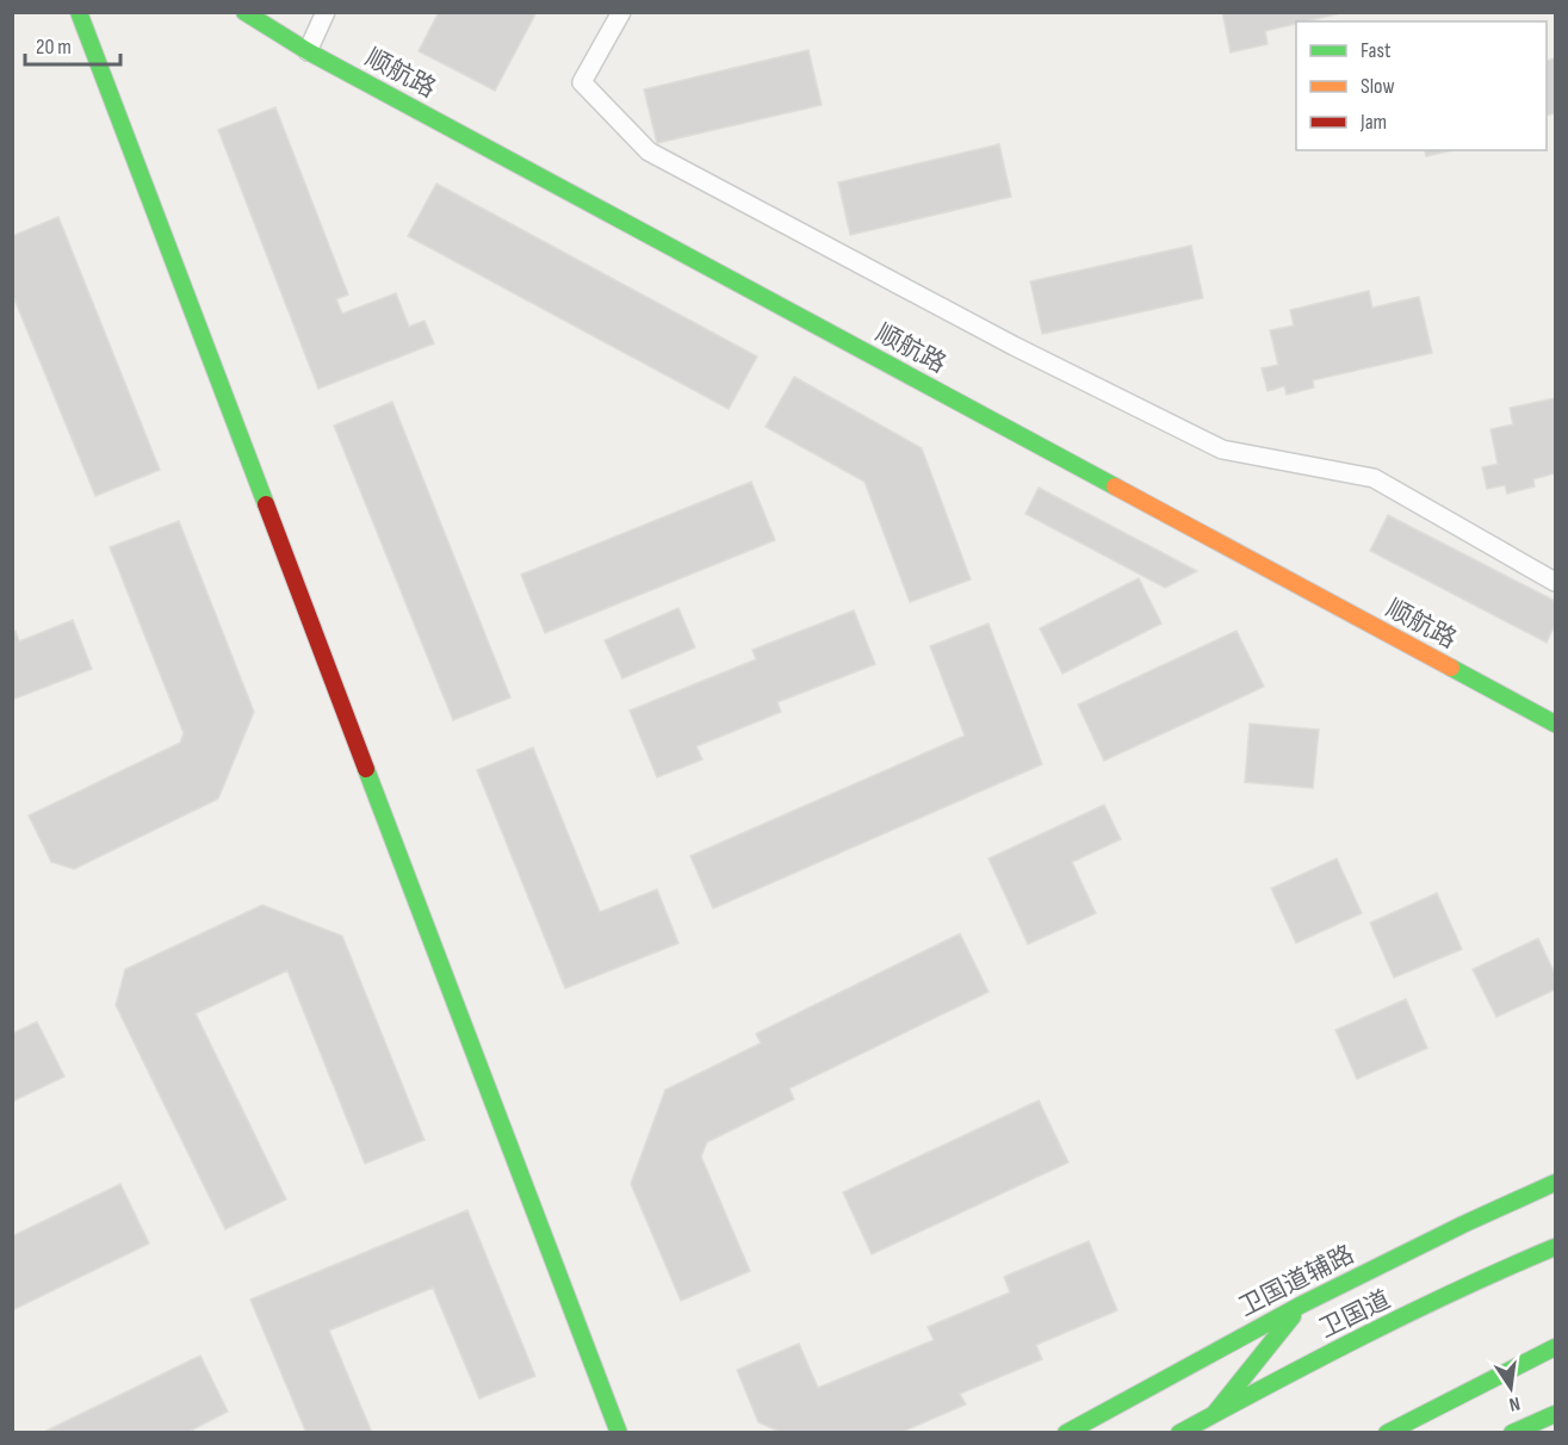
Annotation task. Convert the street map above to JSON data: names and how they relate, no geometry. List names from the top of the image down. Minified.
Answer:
{"streets":{"main road":["顺航路","卫国道辅路","卫国道"]},"legend":["Fast","Slow","Jam"],"scale_bar":"20 m","north":"bottom"}
